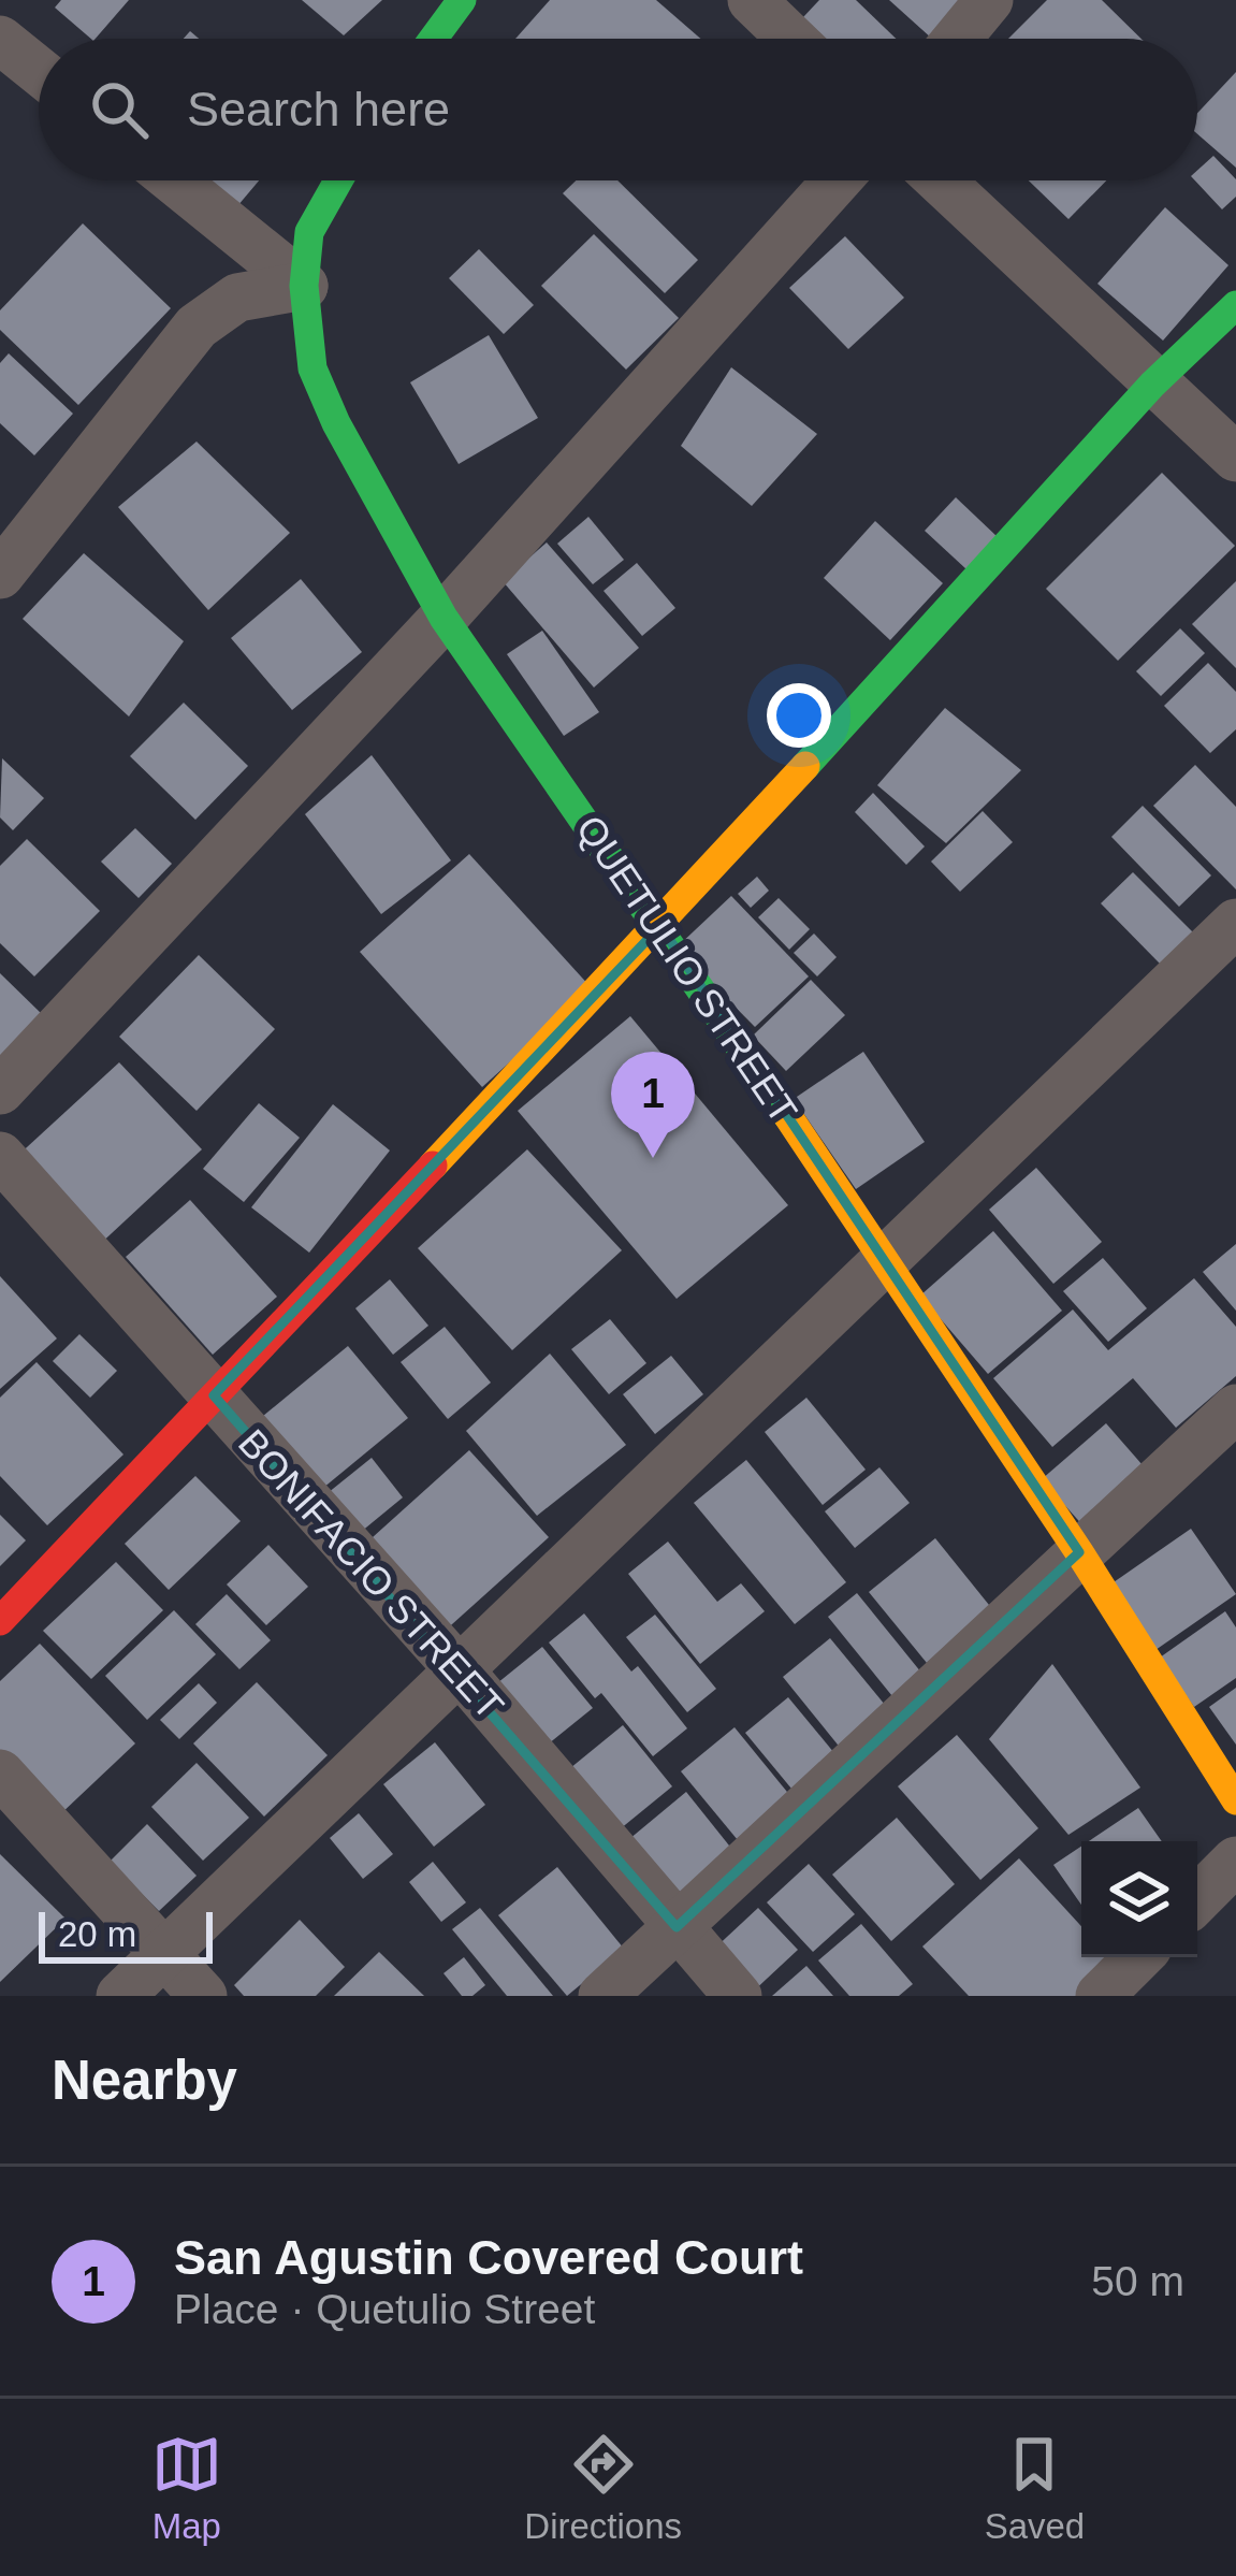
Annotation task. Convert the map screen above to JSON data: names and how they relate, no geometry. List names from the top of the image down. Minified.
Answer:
{"streets":{"main road":["QUETULIO STREET"],"street":["BONIFACIO STREET"]},"scale_bar":"20 m","page":{"search":"Search here","pins":"1","scale":"20 m","heading":"Nearby","list":[{"mark":"1","name":"San Agustin Covered Court","note":"Place · Quetulio Street","value":"50 m"}],"nav":["Map","Directions","Saved"]}}
